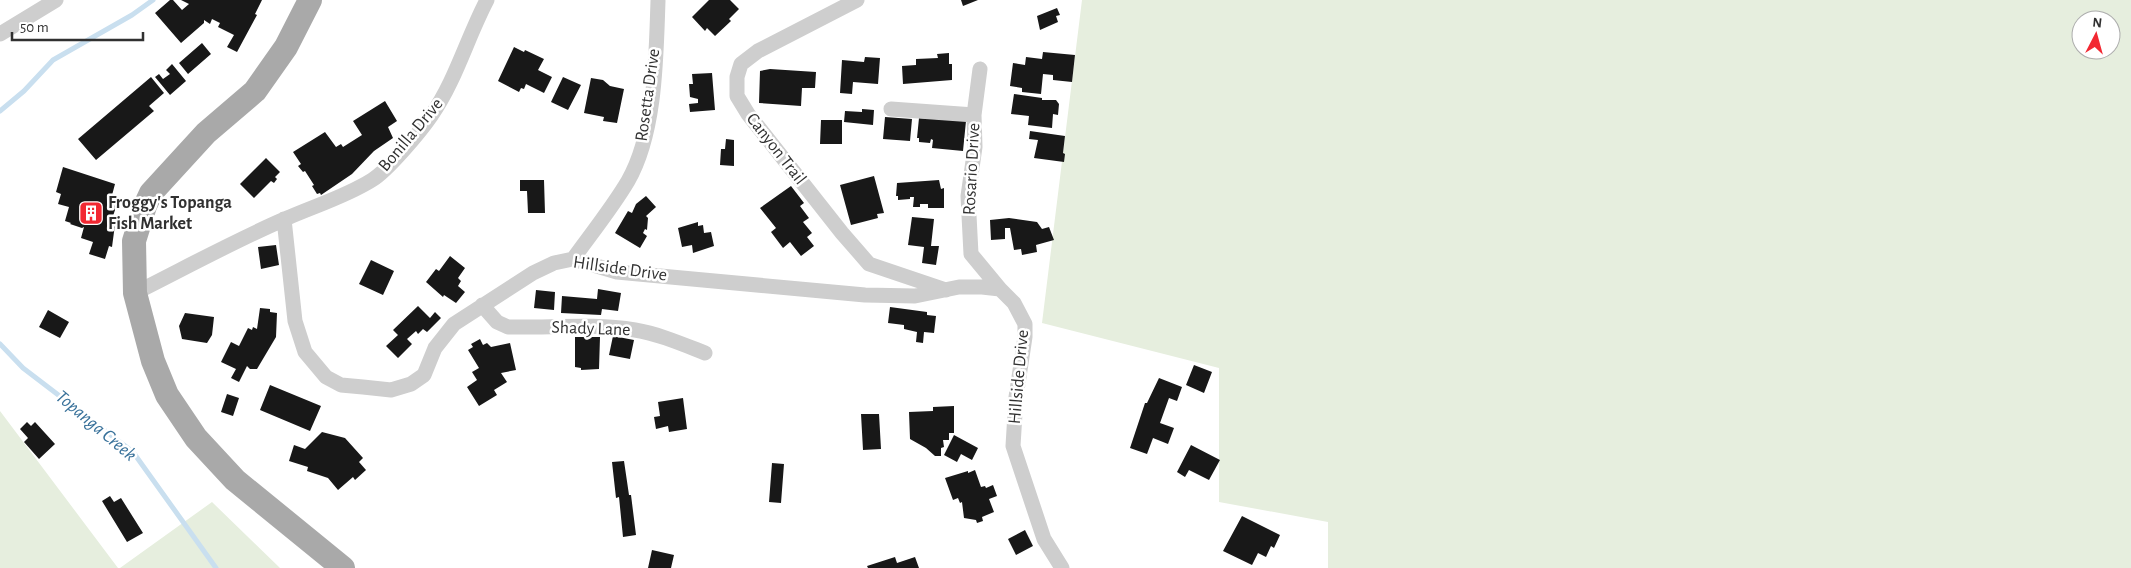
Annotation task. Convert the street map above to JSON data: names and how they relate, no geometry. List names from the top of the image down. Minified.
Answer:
{"streets":{"street":["Rosetta Drive","Bonilla Drive","Canyon Trail","Rosario Drive","Hillside Drive","Shady Lane"]},"crossings":[["Rosetta Drive","Hillside Drive"],["Bonilla Drive","Hillside Drive"],["Canyon Trail","Hillside Drive"],["Rosario Drive","Hillside Drive"],["Hillside Drive","Shady Lane"]],"water":["Topanga Creek"],"places":{"building":["Froggy's Topanga Fish Market"]},"scale_bar":"50 m","north":"top"}
